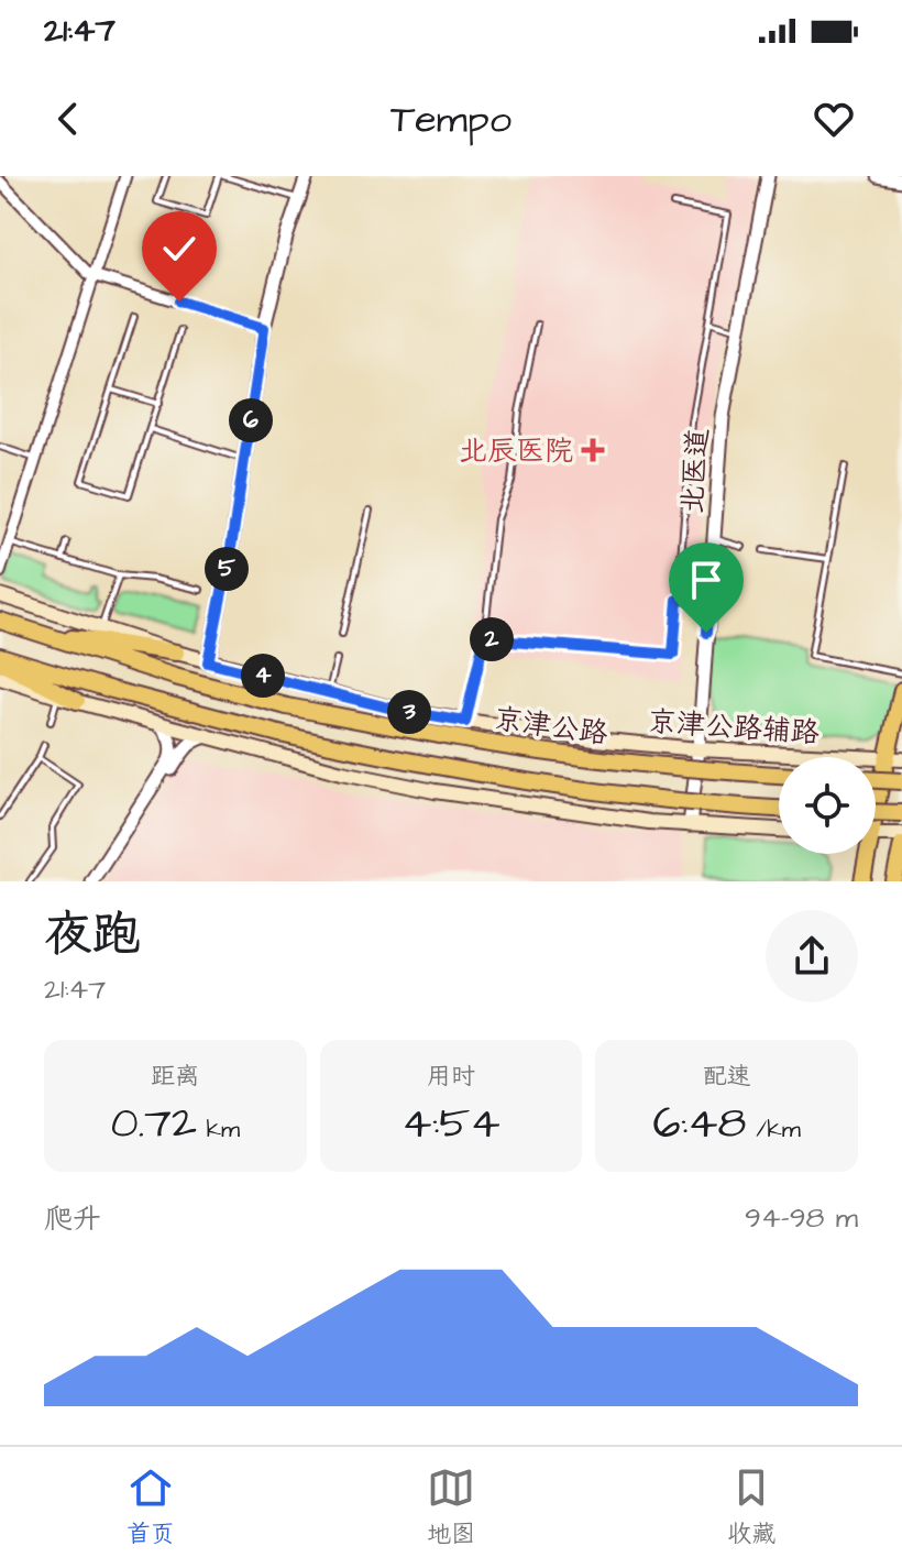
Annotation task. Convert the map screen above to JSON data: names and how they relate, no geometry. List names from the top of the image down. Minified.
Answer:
{"streets":{"main road":["京津公路","京津公路辅路"],"street":["北医道"]},"crossings":[["北医道","京津公路辅路"]],"places":{"health":["北辰医院"]},"page":{"status":"21:47","header":"Tempo","pins":["6","5","2","4","3"],"heading":["夜跑","21:47"],"stats":[["距离","0.72 km"],["用时","4:54"],["配速","6:48 /km"]],"chart":["爬升","94–98 m"],"tabs":["首页","地图","收藏"]}}
